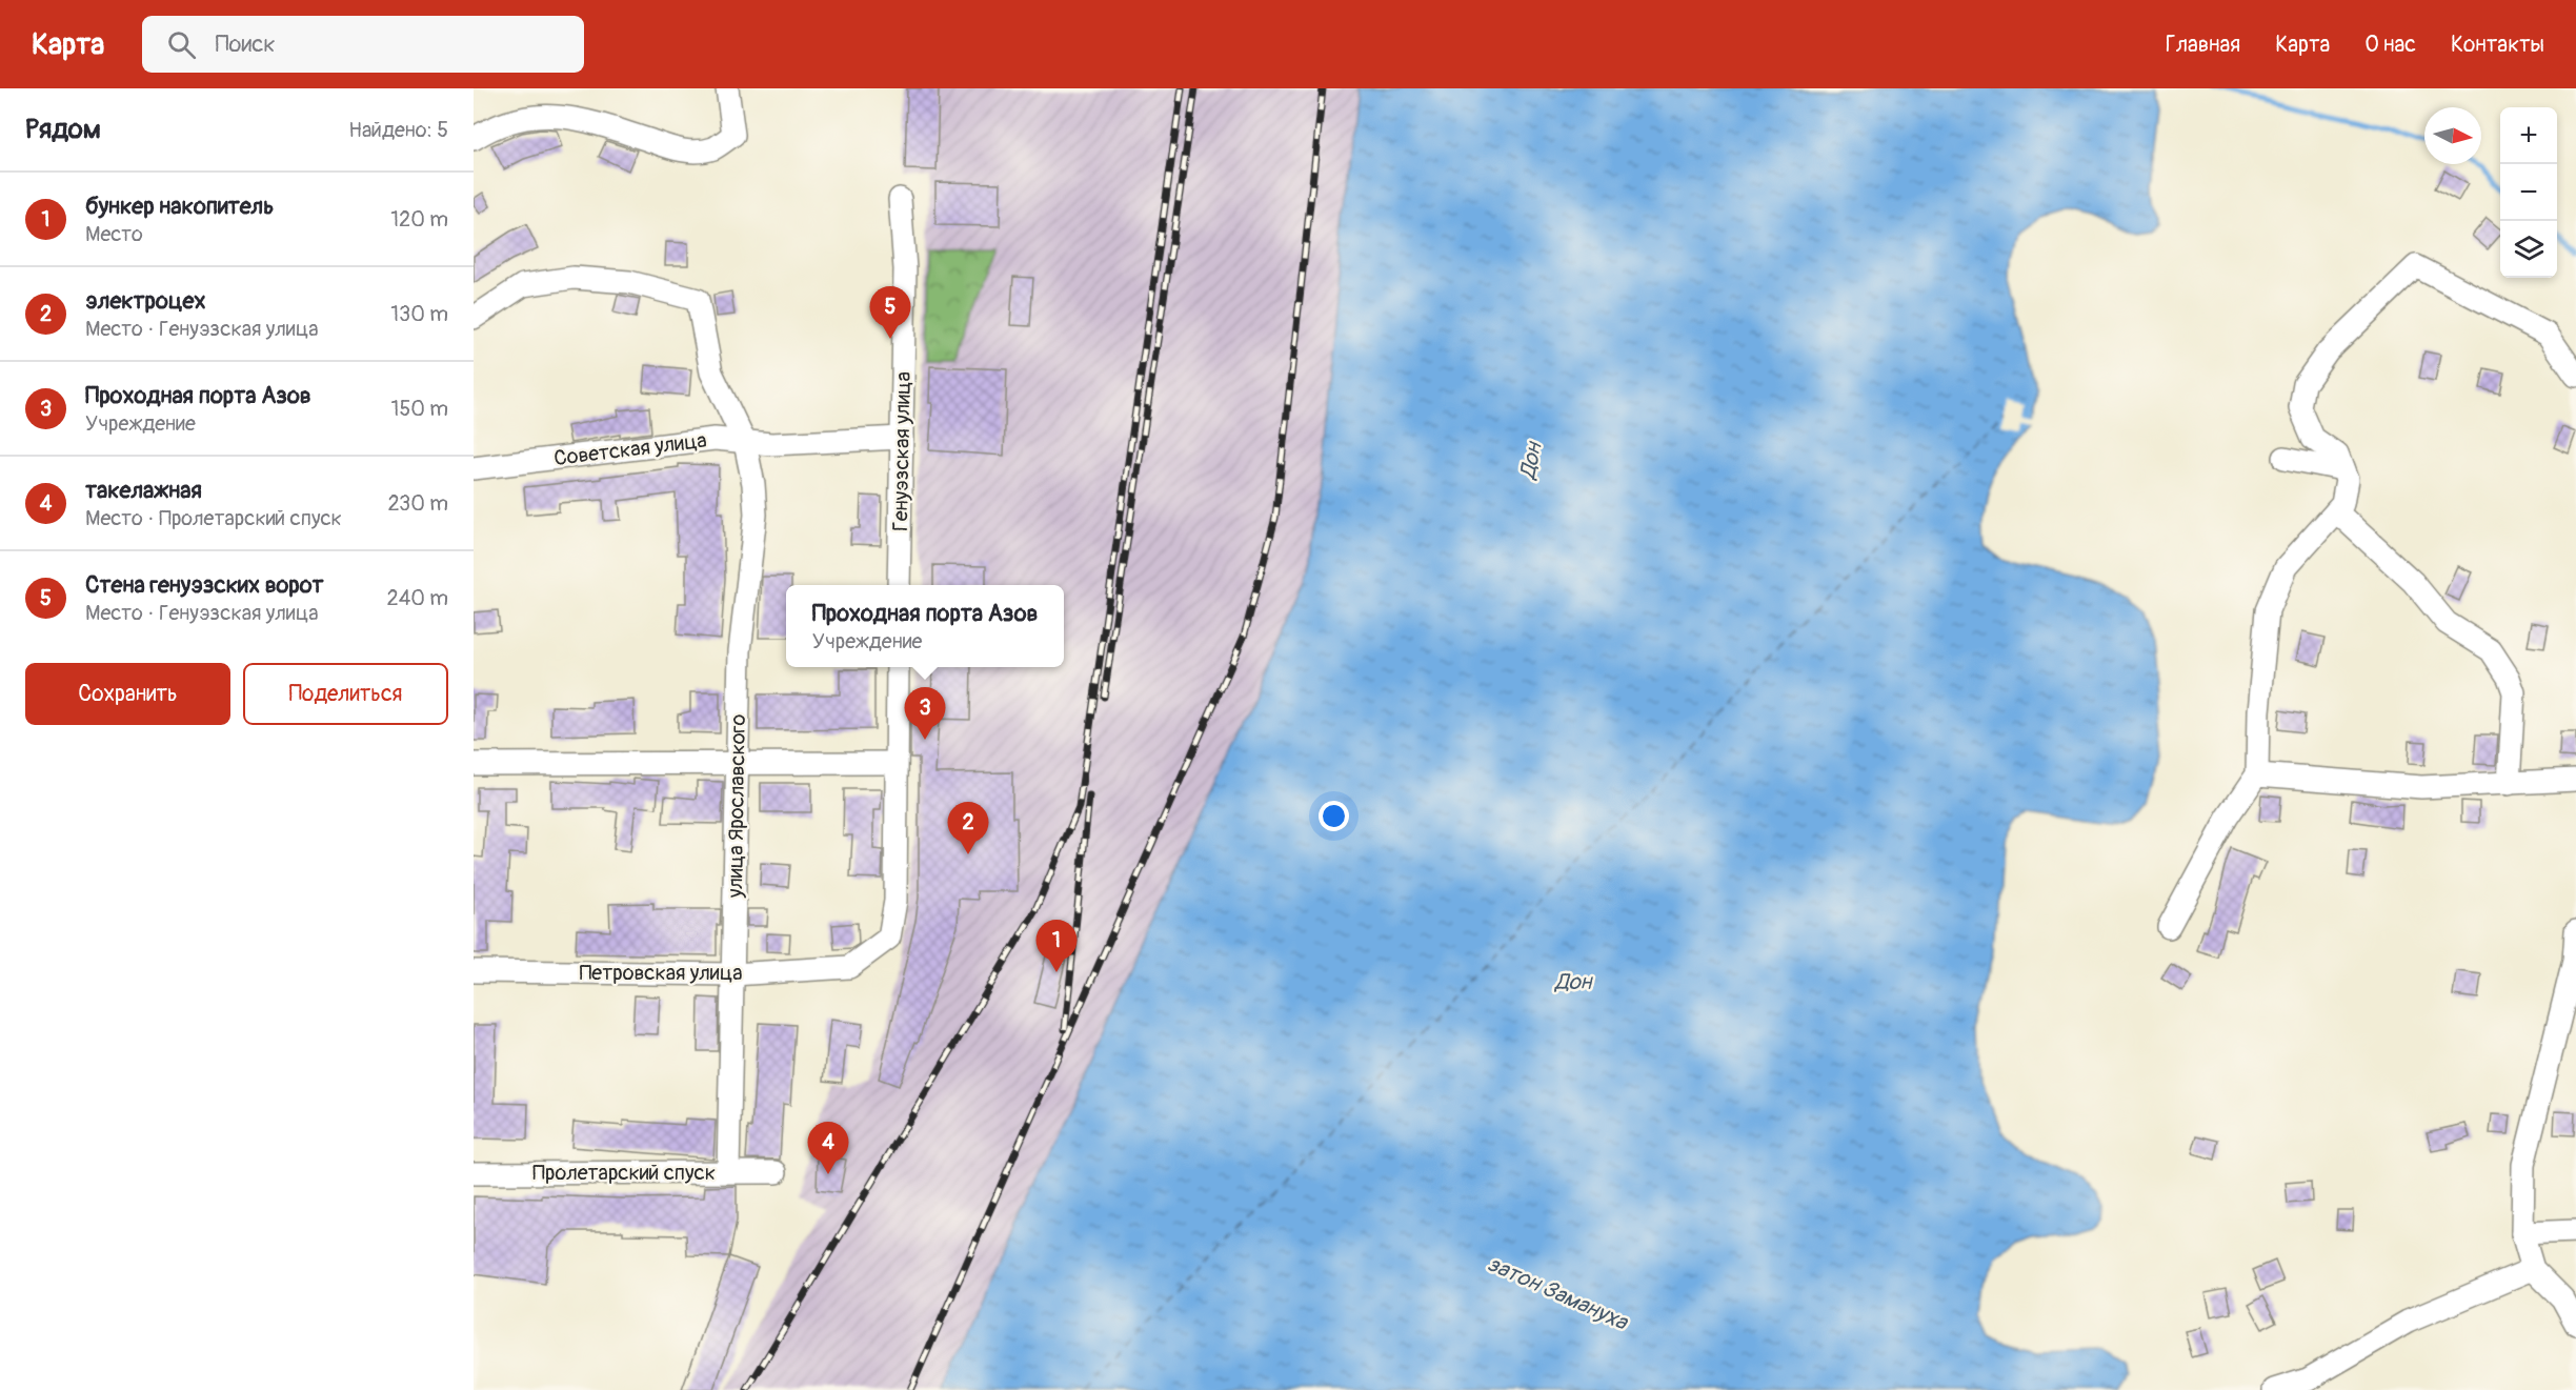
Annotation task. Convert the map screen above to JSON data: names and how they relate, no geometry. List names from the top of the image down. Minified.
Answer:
{"streets":{"street":["Советская улица","Генуэзская улица","улица Ярославского","Петровская улица","Пролетарский спуск"]},"crossings":[["Советская улица","Генуэзская улица"],["Советская улица","улица Ярославского"],["улица Ярославского","Петровская улица"],["улица Ярославского","Пролетарский спуск"]],"water":["Дон","затон Замануха"],"north":"right","page":{"header":"Карта","search":"Поиск","nav":["Главная","Карта","О нас","Контакты"],"heading":["Рядом","Найдено: 5"],"map_buttons":["+","−"],"list":[{"mark":"1","name":"бункер накопитель","note":"Место","value":"120 m"},{"mark":"2","name":"электроцех","note":"Место · Генуэзская улица","value":"130 m"},{"mark":"3","name":"Проходная порта Азов","note":"Учреждение","value":"150 m"},{"mark":"4","name":"такелажная","note":"Место · Пролетарский спуск","value":"230 m"},{"mark":"5","name":"Стена генуэзских ворот","note":"Место · Генуэзская улица","value":"240 m"}],"pins":["5","3","2","1","4"],"popup":["Проходная порта Азов","Учреждение"],"buttons":["Сохранить","Поделиться"]}}
